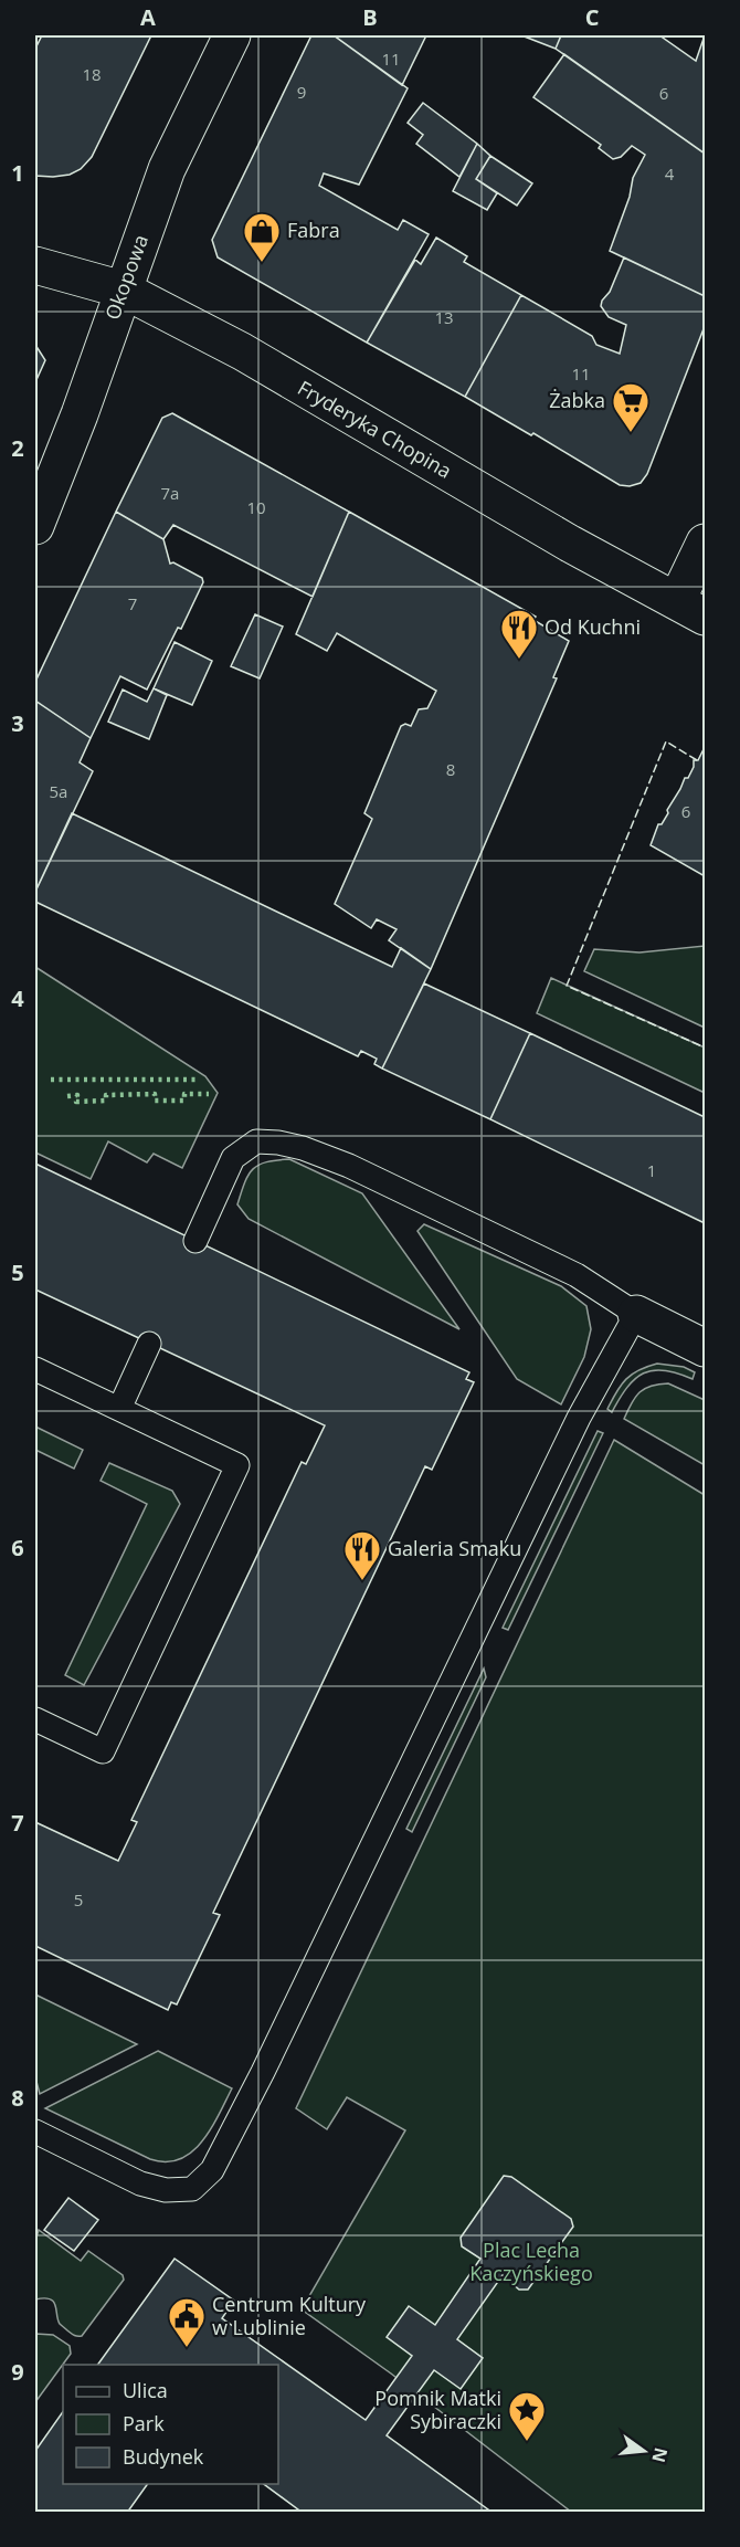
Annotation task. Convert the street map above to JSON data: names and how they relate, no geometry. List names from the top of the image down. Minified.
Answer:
{"streets":{"street":["Okopowa","Fryderyka Chopina"]},"crossings":[["Okopowa","Fryderyka Chopina"]],"parks":["Plac Lecha Kaczyńskiego"],"places":{"shop":["Fabra"],"supermarket":["Żabka"],"restaurant":["Od Kuchni","Galeria Smaku"],"public building":["Centrum Kultury w Lublinie"],"place":["Pomnik Matki Sybiraczki"]},"house_numbers":["11","18","9","6","4","13","11","7a","10","7","8","5a","6","1","5"],"legend":["Ulica","Park","Budynek"],"north":"right","grid":{"columns":["A","B","C"],"rows":["1","2","3","4","5","6","7","8","9"]}}
